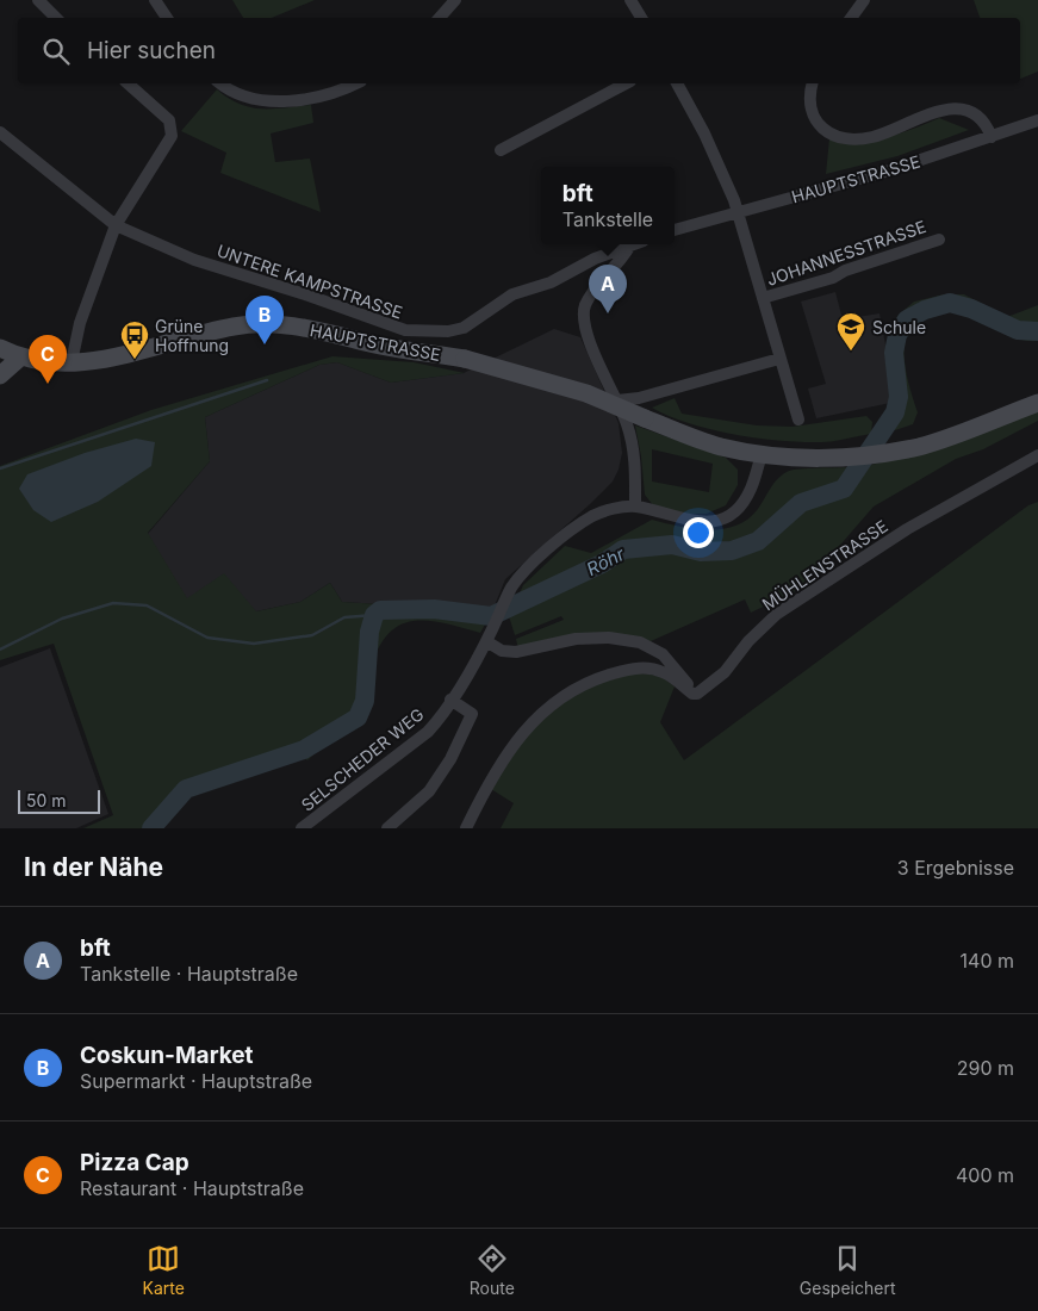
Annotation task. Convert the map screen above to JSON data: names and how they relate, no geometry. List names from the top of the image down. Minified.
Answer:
{"streets":{"main road":["HAUPTSTRASSE"],"street":["JOHANNESSTRASSE","UNTERE KAMPSTRASSE","MÜHLENSTRASSE","SELSCHEDER WEG"]},"crossings":[["HAUPTSTRASSE","JOHANNESSTRASSE"],["HAUPTSTRASSE","SELSCHEDER WEG"]],"water":["Röhr"],"places":{"school or university":["Schule"],"bus stop":["Grüne Hoffnung"]},"scale_bar":"50 m","page":{"search":"Hier suchen","popup":["bft","Tankstelle"],"pins":["A","B","C"],"scale":"50 m","heading":["In der Nähe","3 Ergebnisse"],"list":[{"mark":"A","name":"bft","note":"Tankstelle · Hauptstraße","value":"140 m"},{"mark":"B","name":"Coskun-Market","note":"Supermarkt · Hauptstraße","value":"290 m"},{"mark":"C","name":"Pizza Cap","note":"Restaurant · Hauptstraße","value":"400 m"}],"nav":["Karte","Route","Gespeichert"]}}
